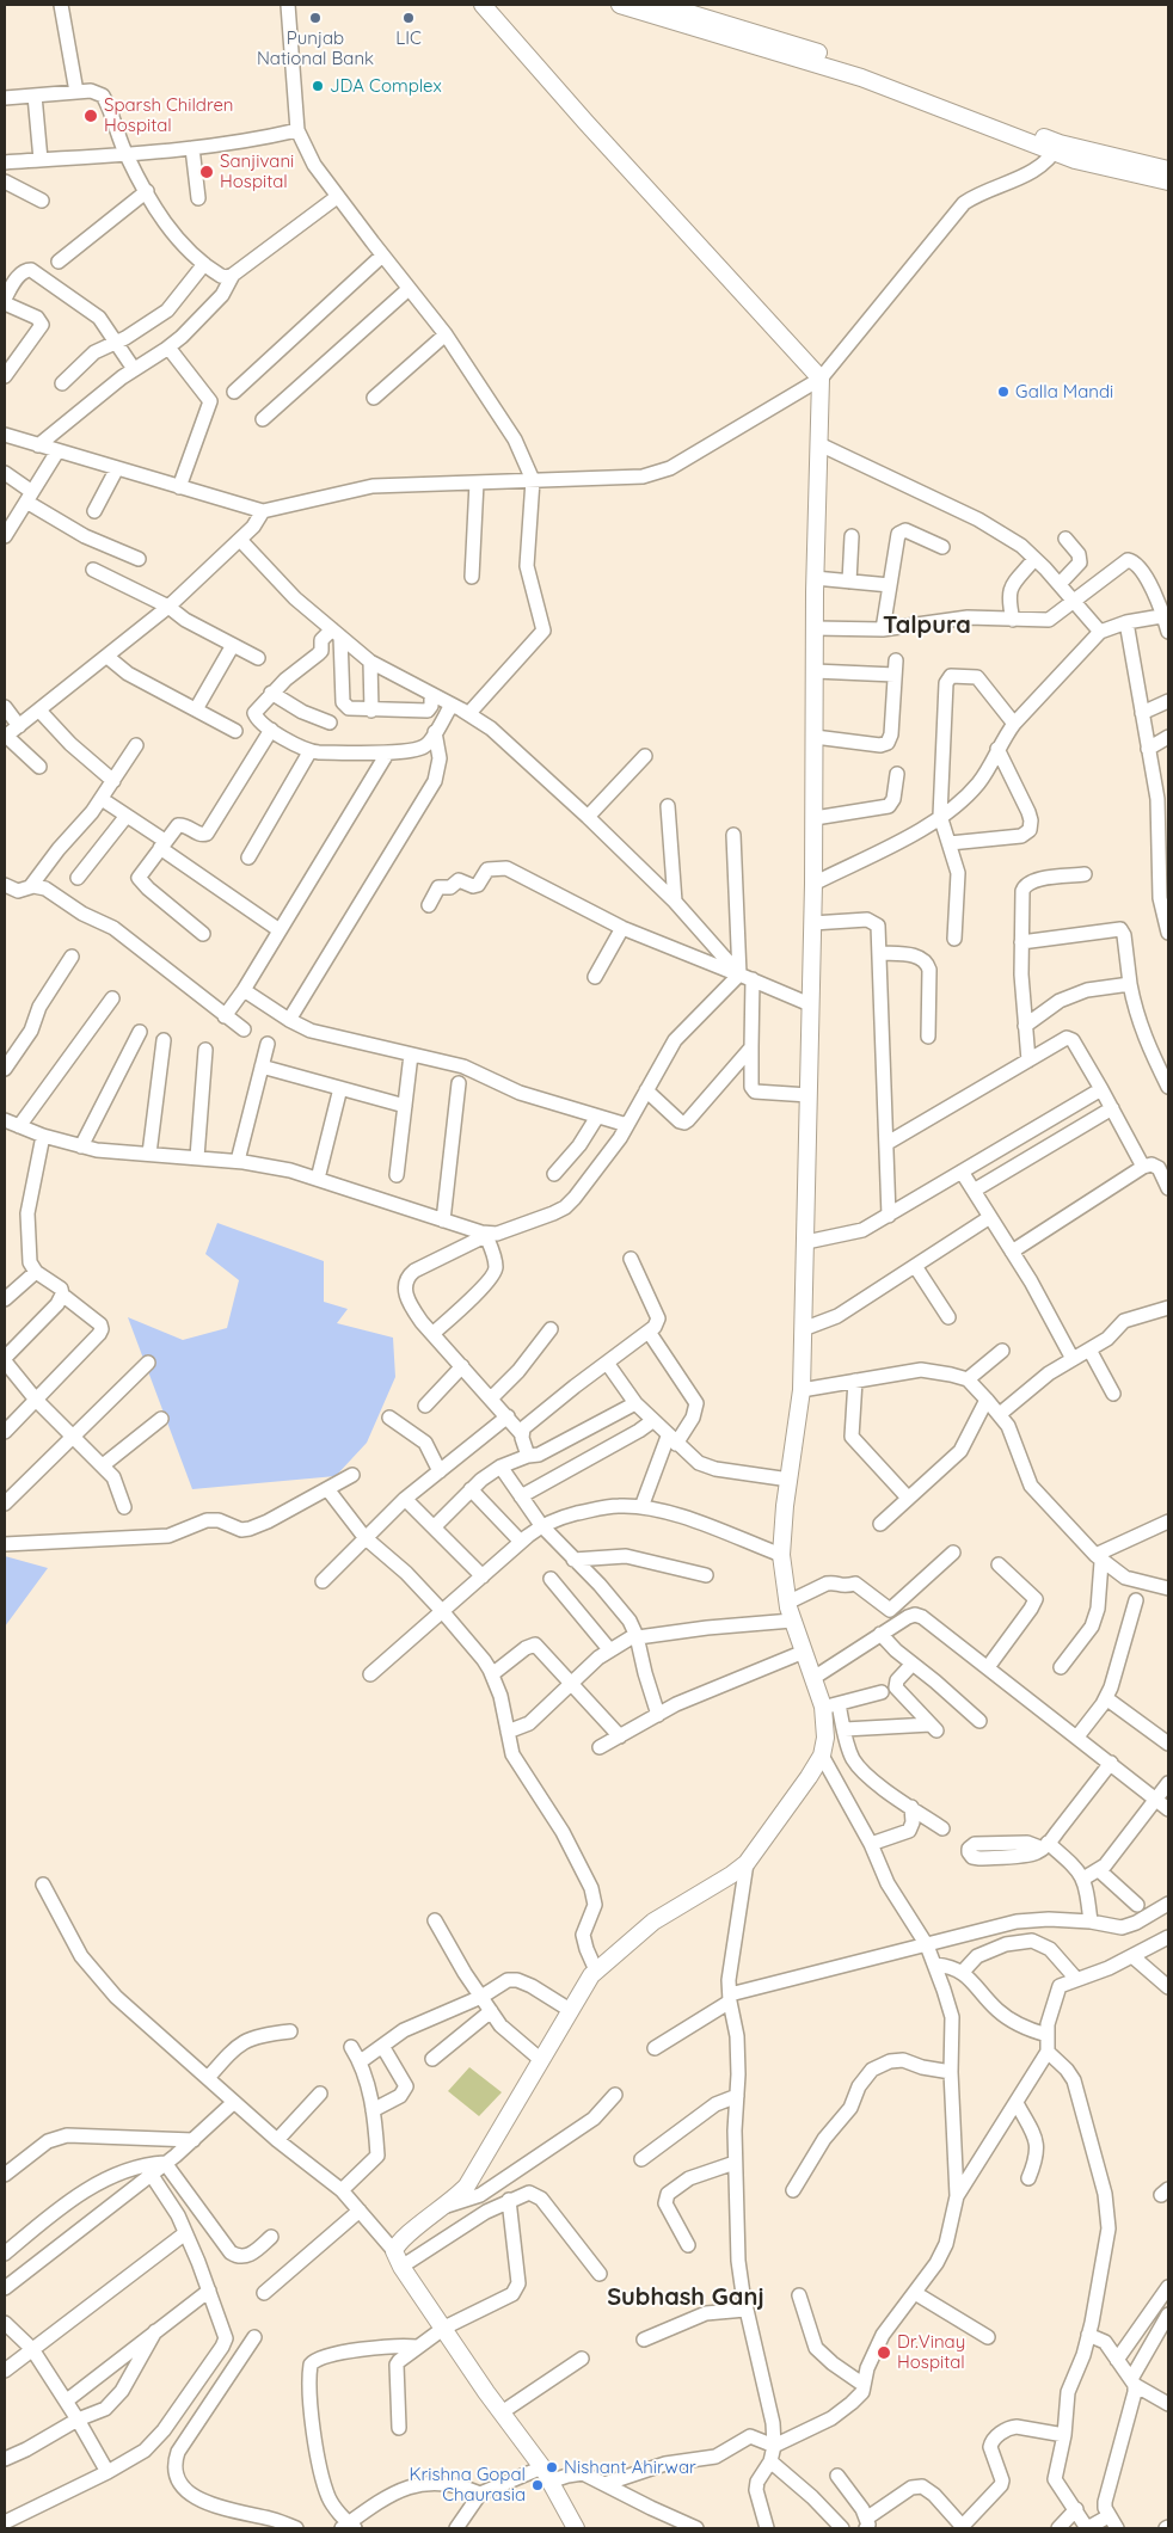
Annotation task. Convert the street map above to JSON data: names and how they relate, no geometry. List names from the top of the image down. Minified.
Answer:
{"districts":["Talpura","Subhash Ganj"],"places":["Punjab National Bank","LIC","JDA Complex","Sparsh Children Hospital","Sanjivani Hospital","Galla Mandi","Dr.Vinay Hospital","Nishant Ahirwar","Krishna Gopal Chaurasia"]}
